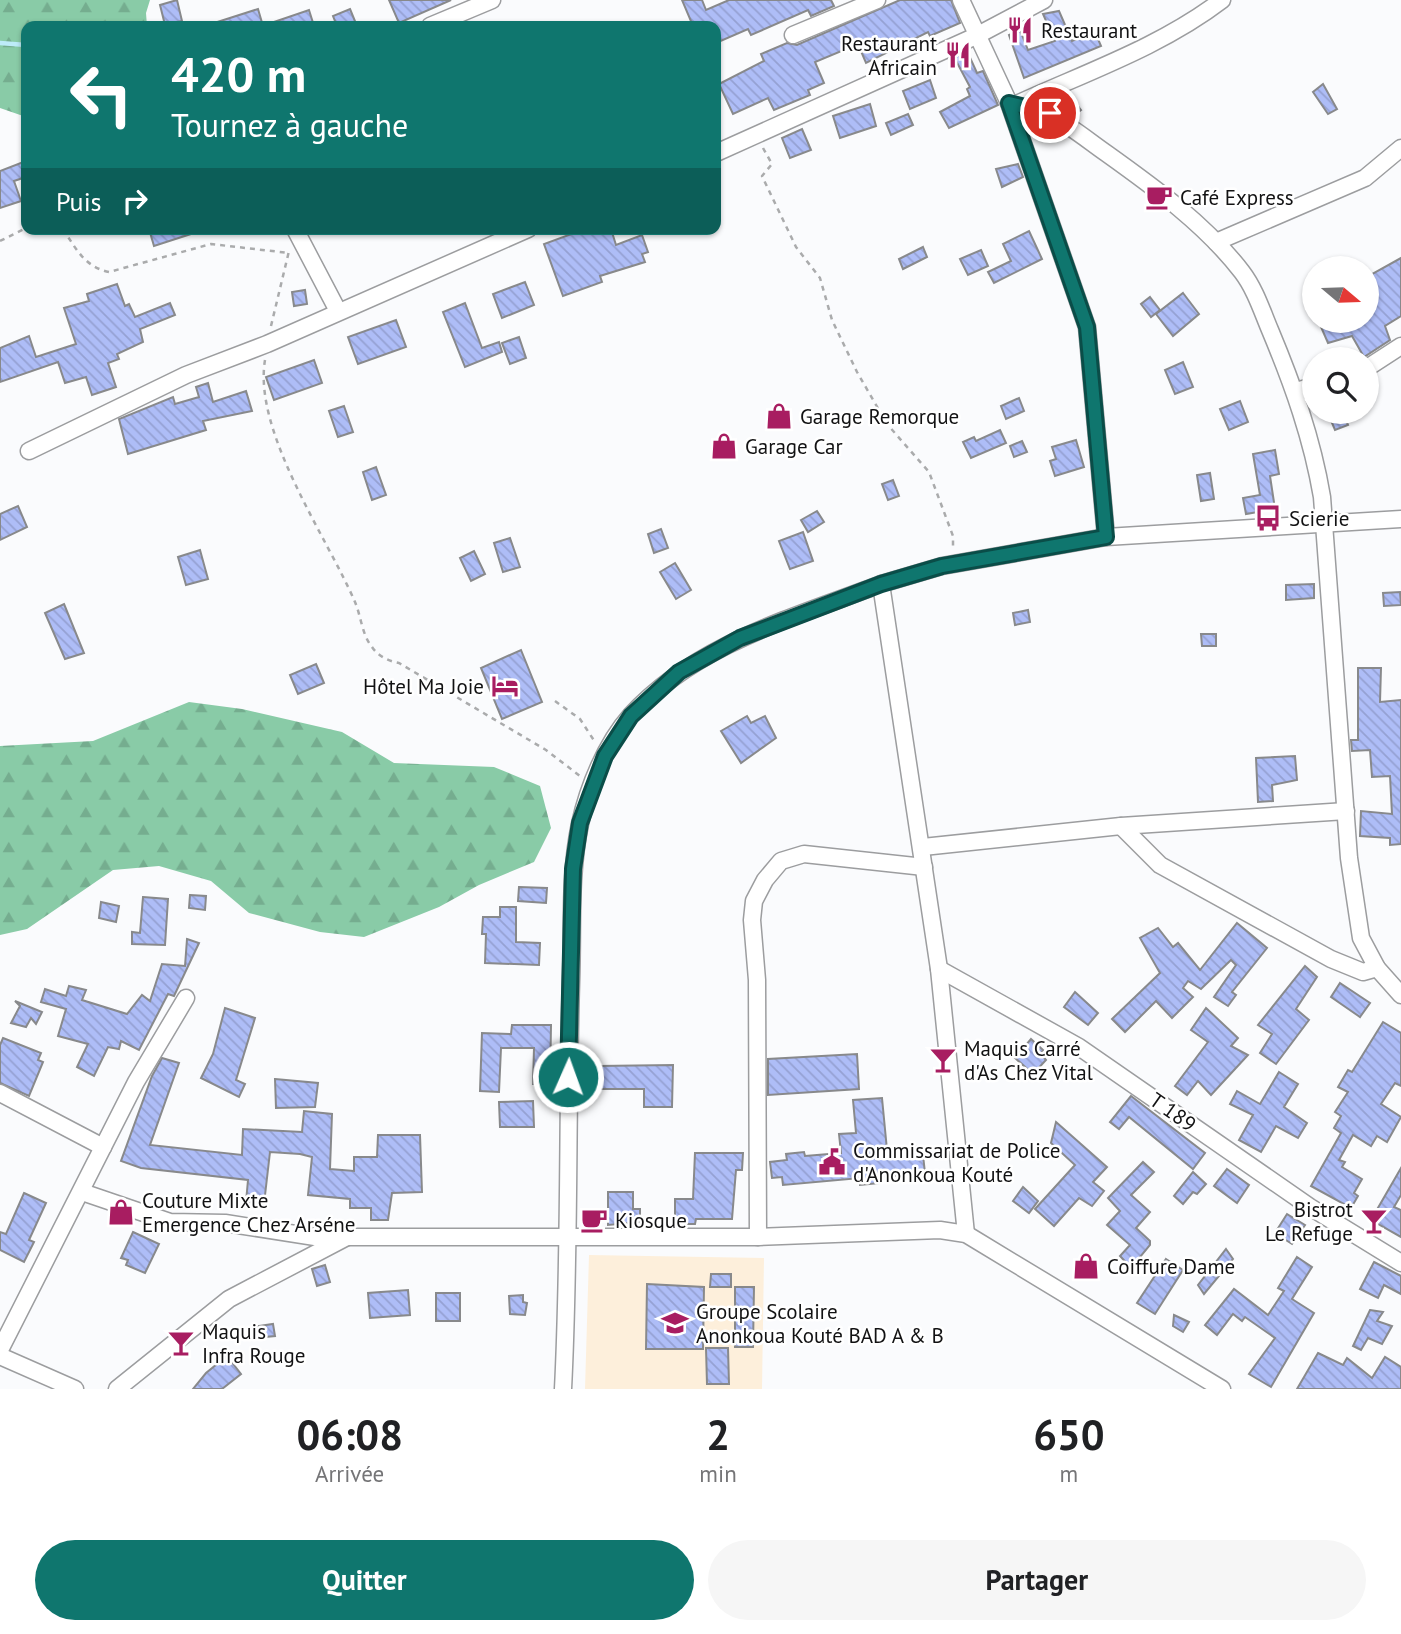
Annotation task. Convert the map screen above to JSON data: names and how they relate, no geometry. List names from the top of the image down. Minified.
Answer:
{"streets":{"street":["T 189"]},"places":{"restaurant":["Restaurant","Restaurant Africain"],"cafe":["Café Express","Kiosque"],"shop":["Garage Remorque","Garage Car","Couture Mixte Emergence Chez Arséne","Coiffure Dame"],"bus stop":["Scierie"],"hotel":["Hôtel Ma Joie"],"bar":["Maquis Carré d'As Chez Vital","Bistrot Le Refuge","Maquis Infra Rouge"],"public building":["Commissariat de Police d'Anonkoua Kouté"],"school or university":["Groupe Scolaire Anonkoua Kouté BAD A & B"]},"north":"right","page":{"turn":["420 m","Tournez à gauche"],"then":"Puis","eta":["06:08","Arrivée","2","min","650","m"],"buttons":["Quitter","Partager"]}}
